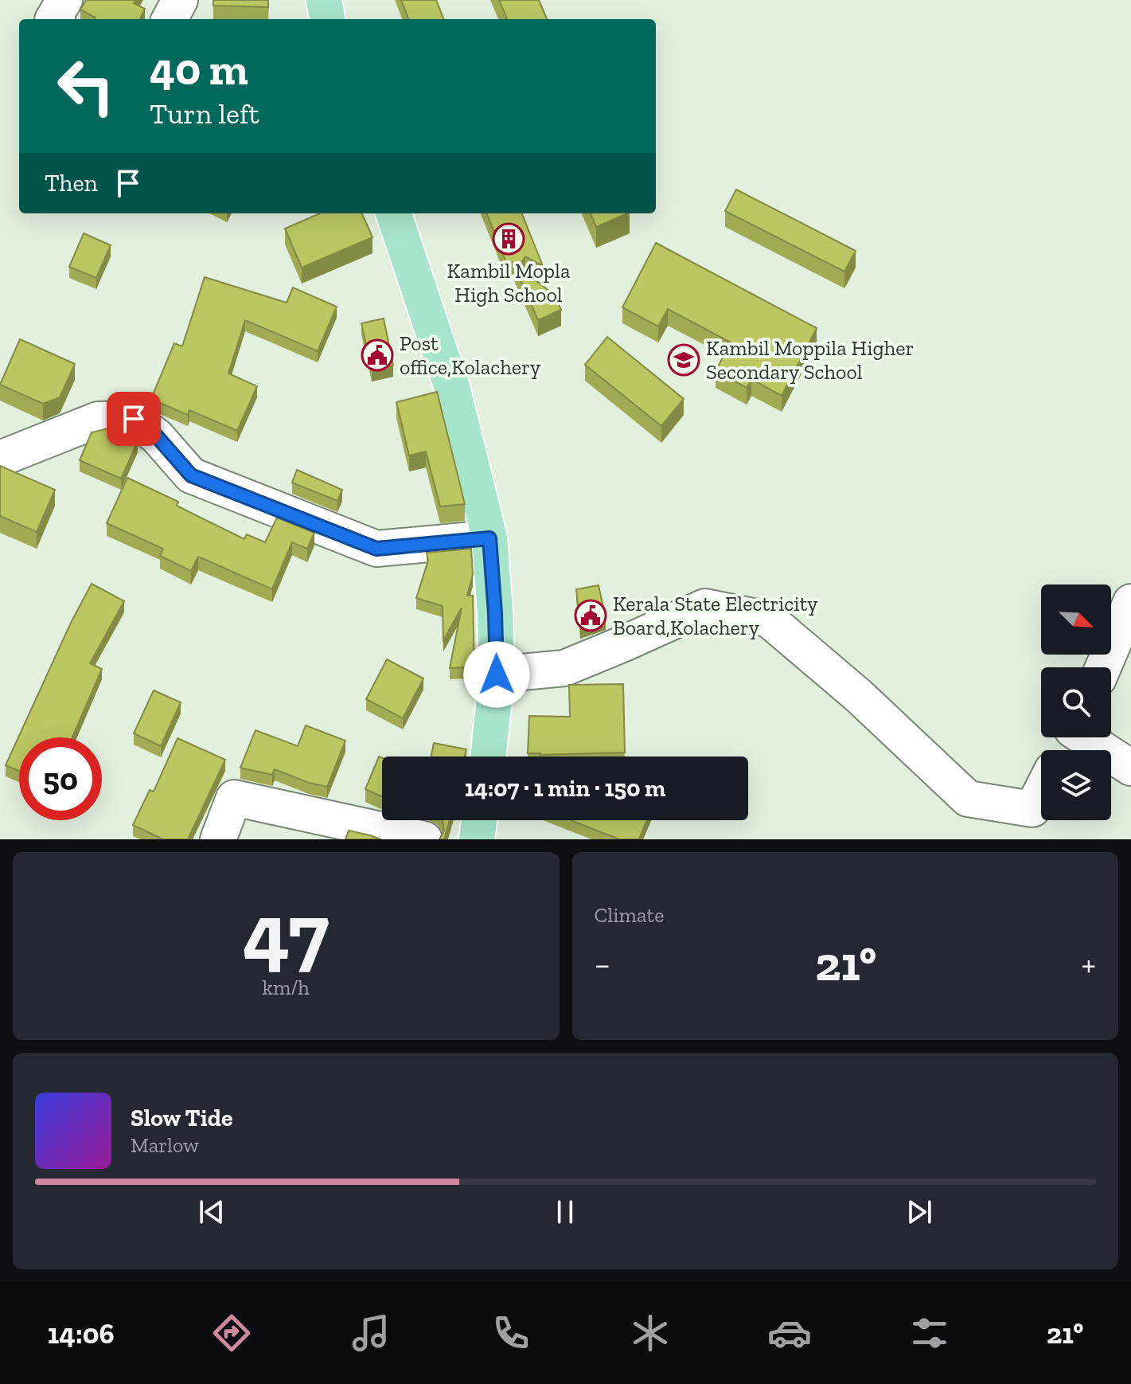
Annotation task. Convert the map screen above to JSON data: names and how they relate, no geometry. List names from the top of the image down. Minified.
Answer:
{"places":{"building":["Kambil Mopla High School"],"public building":["Post office,Kolachery","Kerala State Electricity Board,Kolachery"],"school or university":["Kambil Moppila Higher Secondary School"]},"north":"bottom right","page":{"turn":["40 m","Turn left"],"then":"Then","limit":"50","trip":"14:07 · 1 min · 150 m","tile":[["47","km/h"],"Climate"],"heat":["−","21°","+"],"song":["Slow Tide","Marlow"],"tabs":["14:06","21°"]}}
